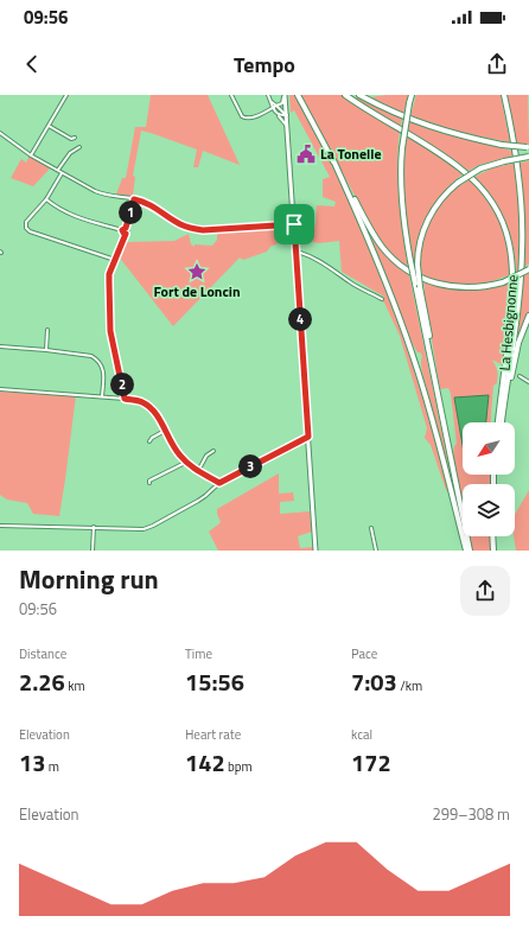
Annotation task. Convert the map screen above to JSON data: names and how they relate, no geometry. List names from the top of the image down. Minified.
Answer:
{"streets":{"highway":["La Hesbignonne"]},"places":{"public building":["La Tonelle"],"place":["Fort de Loncin"]},"north":"bottom left","page":{"status":"09:56","header":"Tempo","pins":["1","4","2","3"],"heading":["Morning run","09:56"],"stats":[["Distance","2.26 km"],["Time","15:56"],["Pace","7:03 /km"],["Elevation","13 m"],["Heart rate","142 bpm"],["kcal","172"]],"chart":["Elevation","299–308 m"]}}
